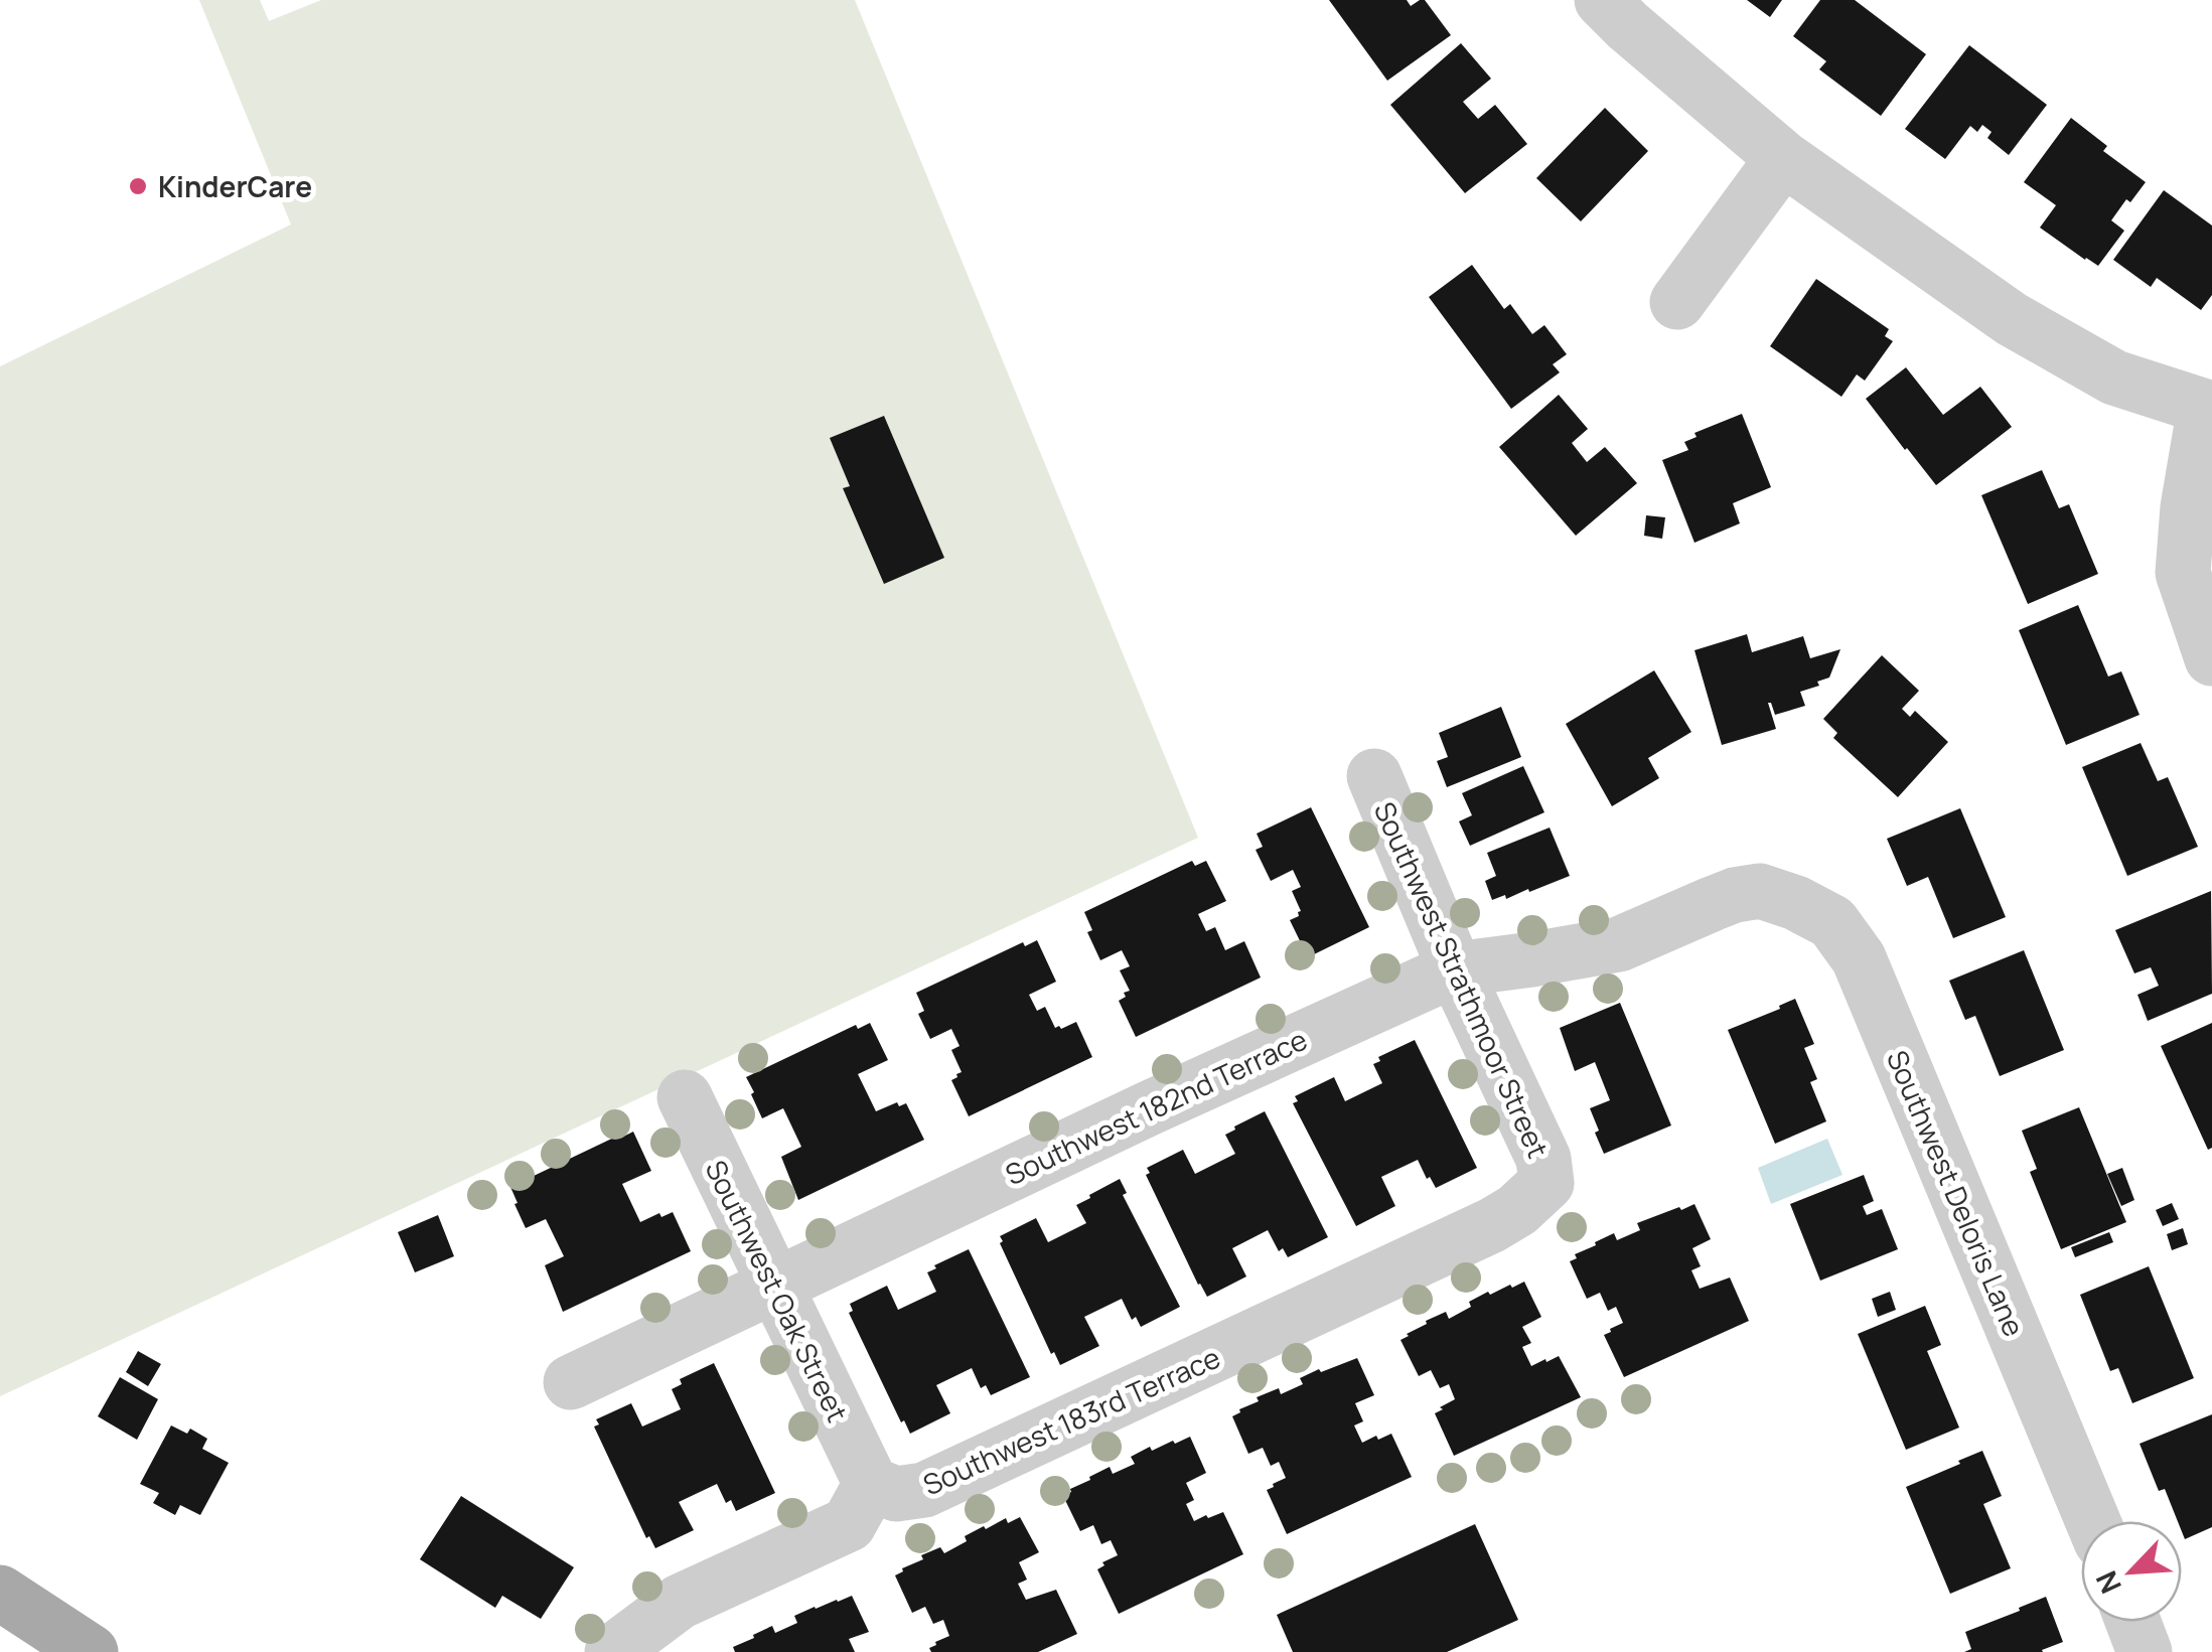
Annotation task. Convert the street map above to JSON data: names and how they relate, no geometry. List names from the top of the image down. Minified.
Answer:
{"streets":{"street":["Southwest Strathmoor Street","Southwest 182nd Terrace","Southwest Deloris Lane","Southwest Oak Street","Southwest 183rd Terrace"]},"crossings":[["Southwest Strathmoor Street","Southwest 182nd Terrace"],["Southwest Strathmoor Street","Southwest 183rd Terrace"],["Southwest 182nd Terrace","Southwest Deloris Lane"],["Southwest 182nd Terrace","Southwest Oak Street"],["Southwest Oak Street","Southwest 183rd Terrace"]],"places":["KinderCare"],"north":"bottom left"}
